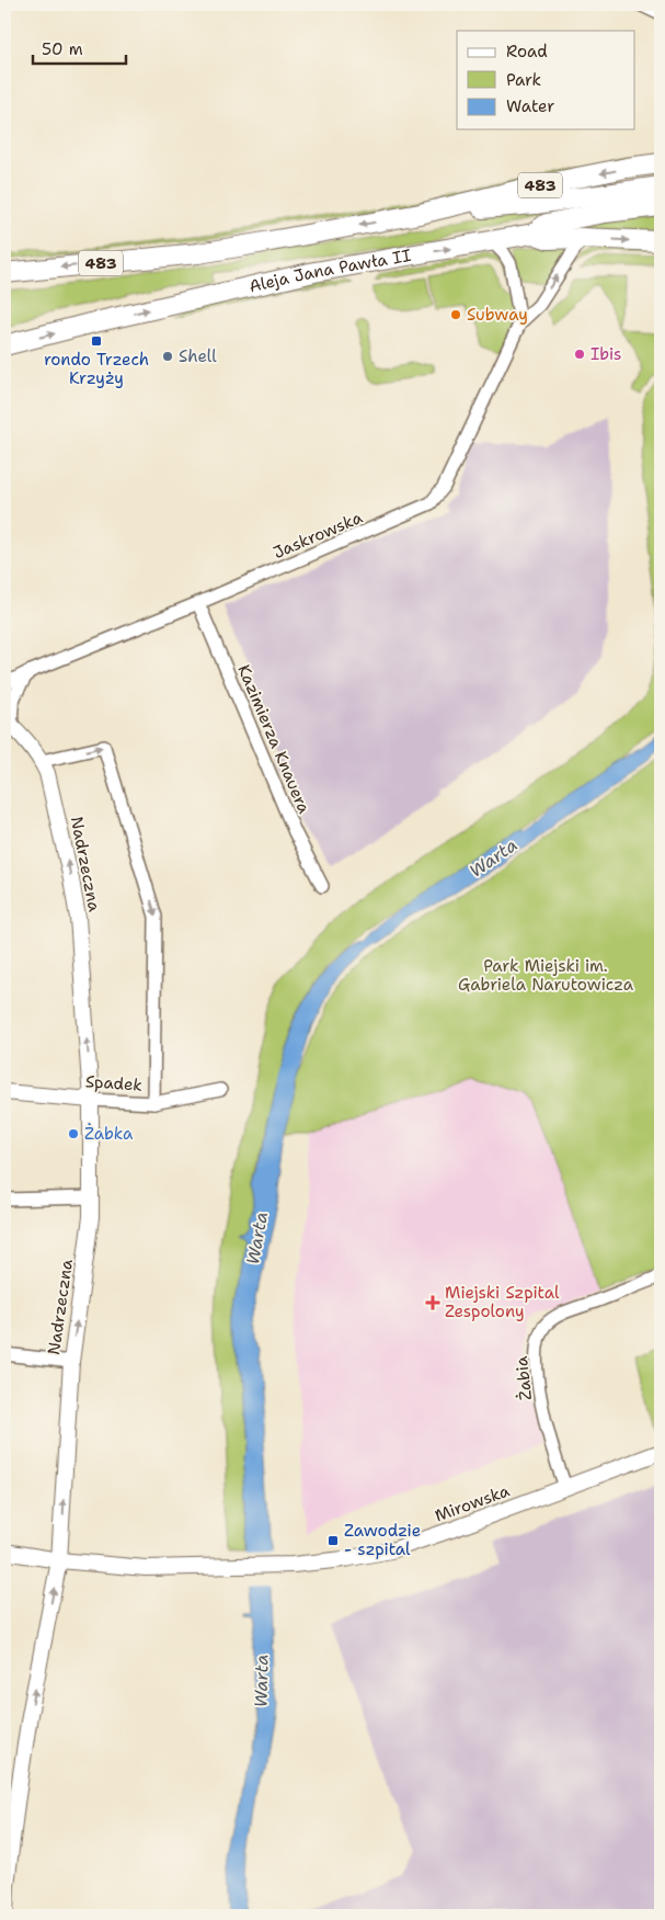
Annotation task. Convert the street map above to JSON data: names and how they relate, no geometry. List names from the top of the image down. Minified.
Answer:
{"streets":{"main road":["483","Aleja Jana Pawła II"],"street":["Jaskrowska","Kazimierza Knauera","Nadrzeczna","Spadek","Żabia","Mirowska"]},"crossings":[["Aleja Jana Pawła II","Jaskrowska"],["Jaskrowska","Kazimierza Knauera"],["Nadrzeczna","Spadek"],["Nadrzeczna","Mirowska"],["Żabia","Mirowska"]],"one_way":["Nadrzeczna"],"water":["Warta"],"parks":["Park Miejski im. Gabriela Narutowicza"],"places":{"other":["Subway","Ibis","Shell","Żabka"],"transit":["rondo Trzech Krzyży","Zawodzie - szpital"],"health":["Miejski Szpital Zespolony"]},"legend":["Road","Park","Water"],"scale_bar":"50 m"}
